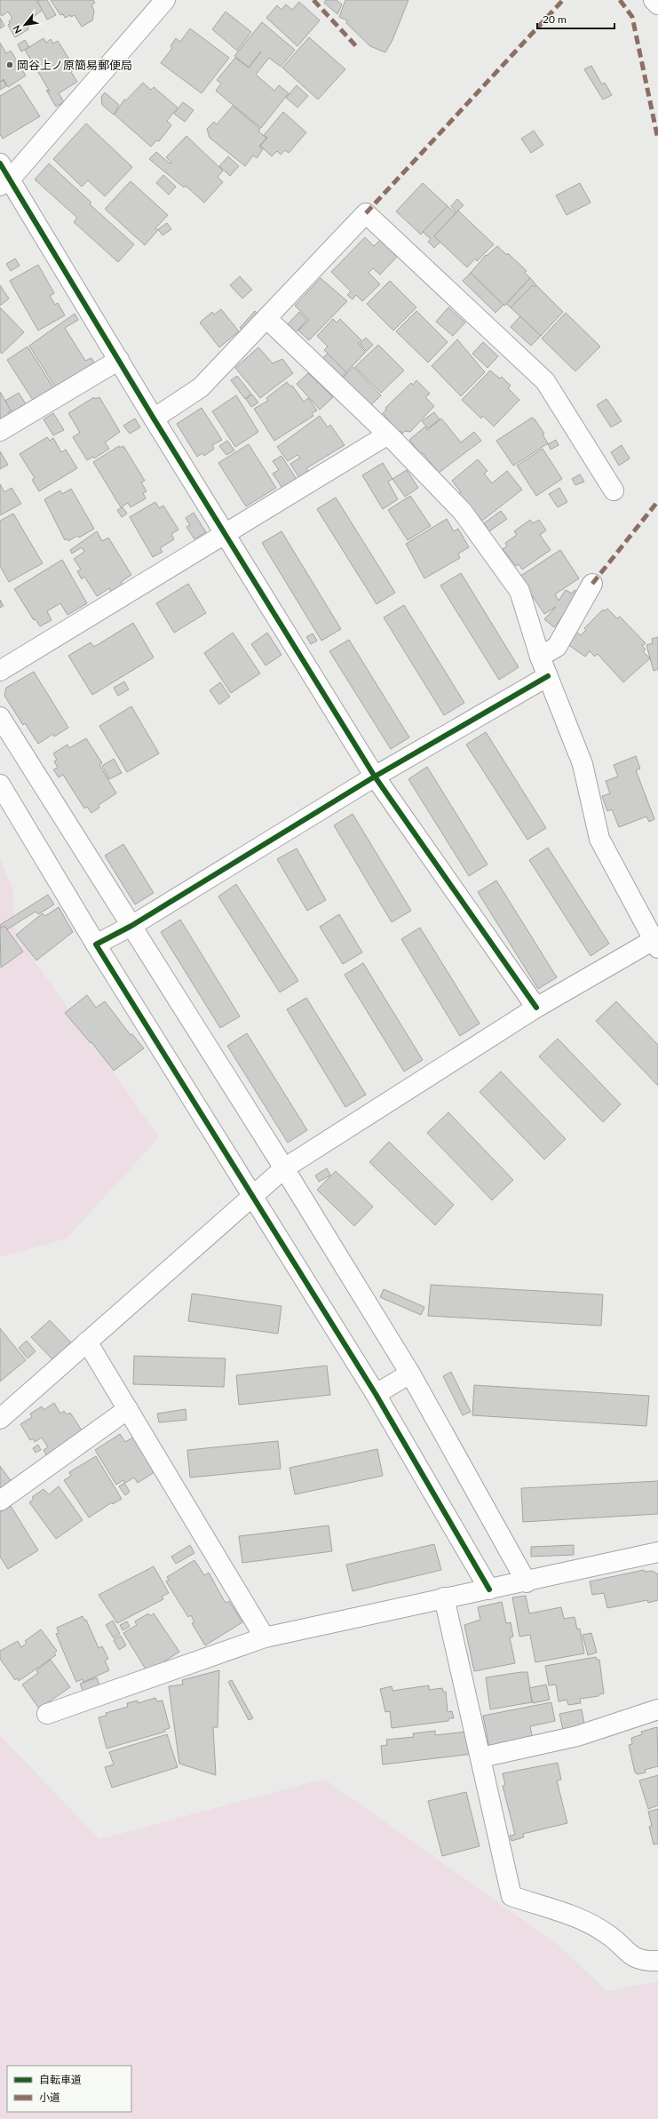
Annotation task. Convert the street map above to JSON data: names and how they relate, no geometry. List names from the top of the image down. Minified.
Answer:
{"places":["岡谷上ノ原簡易郵便局"],"legend":["自転車道","小道"],"scale_bar":"20 m","north":"bottom left"}
